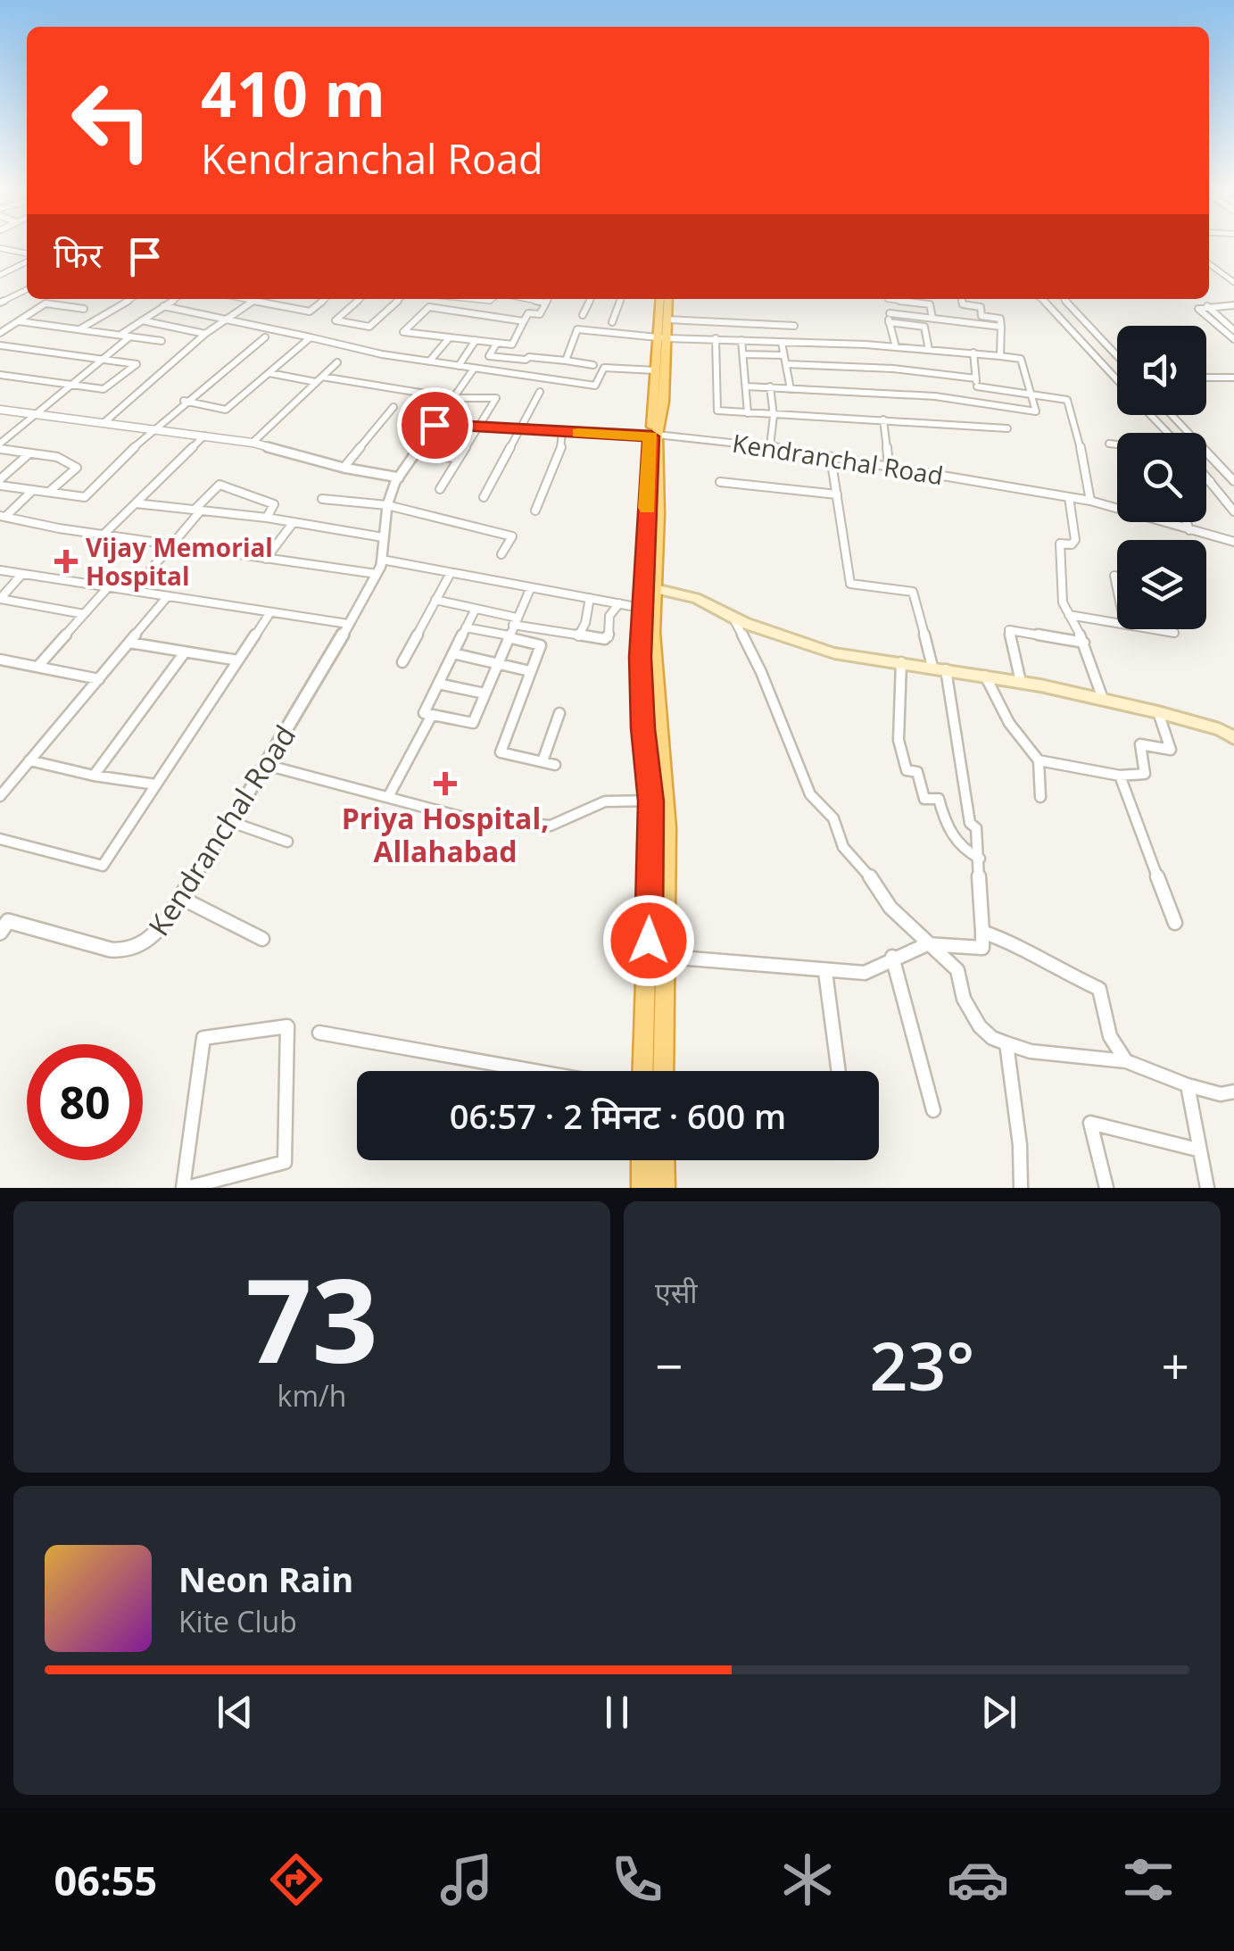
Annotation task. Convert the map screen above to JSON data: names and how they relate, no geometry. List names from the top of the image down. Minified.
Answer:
{"streets":{"street":["Kendranchal Road"]},"places":{"health":["Vijay Memorial Hospital","Priya Hospital, Allahabad"]},"page":{"turn":["410 m","Kendranchal Road"],"then":"फिर","limit":"80","trip":"06:57 · 2 मिनट · 600 m","tile":[["73","km/h"],"एसी"],"heat":["−","23°","+"],"song":["Neon Rain","Kite Club"],"tabs":"06:55"}}
